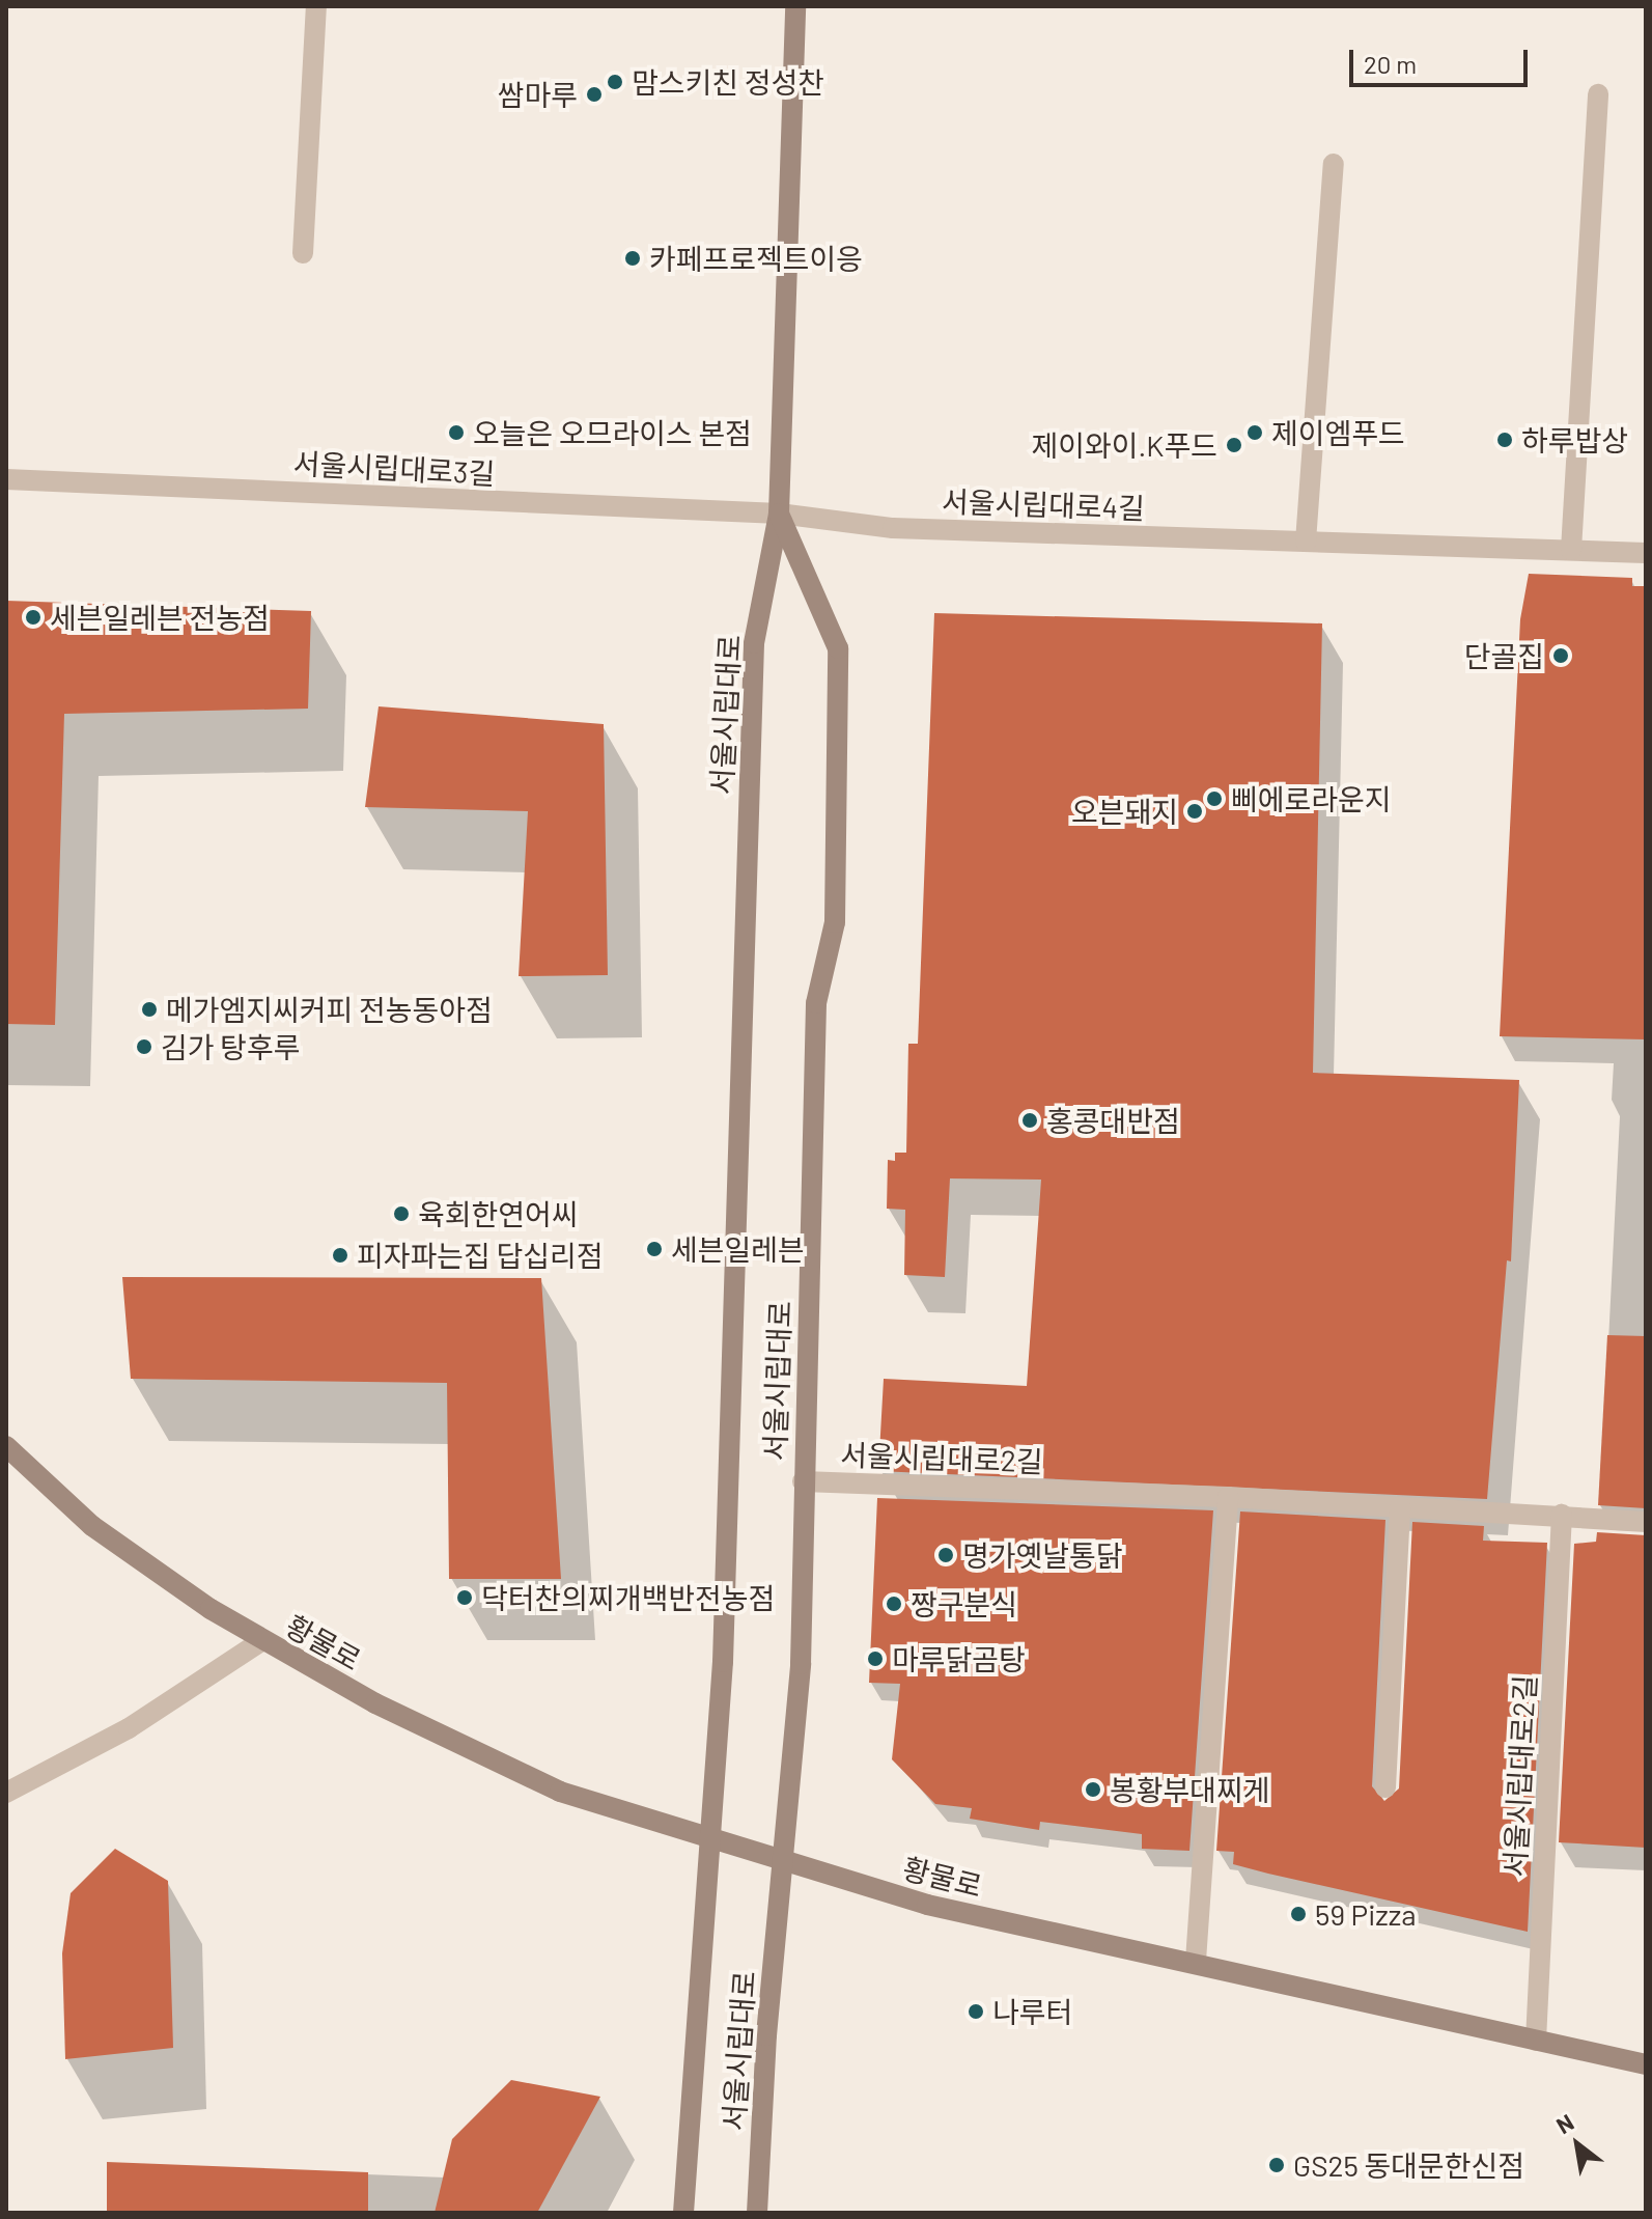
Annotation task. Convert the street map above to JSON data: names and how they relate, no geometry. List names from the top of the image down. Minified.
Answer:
{"streets":{"main road":["서울시립대로","황물로"],"street":["서울시립대로3길","서울시립대로4길","서울시립대로2길"]},"crossings":[["서울시립대로3길","서울시립대로4길"],["서울시립대로3길","서울시립대로"],["서울시립대로4길","서울시립대로"],["서울시립대로","서울시립대로2길"],["서울시립대로","황물로"],["서울시립대로2길","황물로"]],"places":["맘스키친 정성찬","쌈마루","카페프로젝트이응","오늘은 오므라이스 본점","제이엠푸드","하루밥상","제이와이.K푸드","세븐일레븐 전농점","단골집","삐에로라운지","오븐돼지","메가엠지씨커피 전농동아점","김가 탕후루","홍콩대반점","육회한연어씨","세븐일레븐","피자파는집 답십리점","명가옛날통닭","닥터찬의찌개백반전농점","짱구분식","마루닭곰탕","봉황부대찌게","59 Pizza","나루터","GS25 동대문한신점"],"scale_bar":"20 m","north":"top left"}
